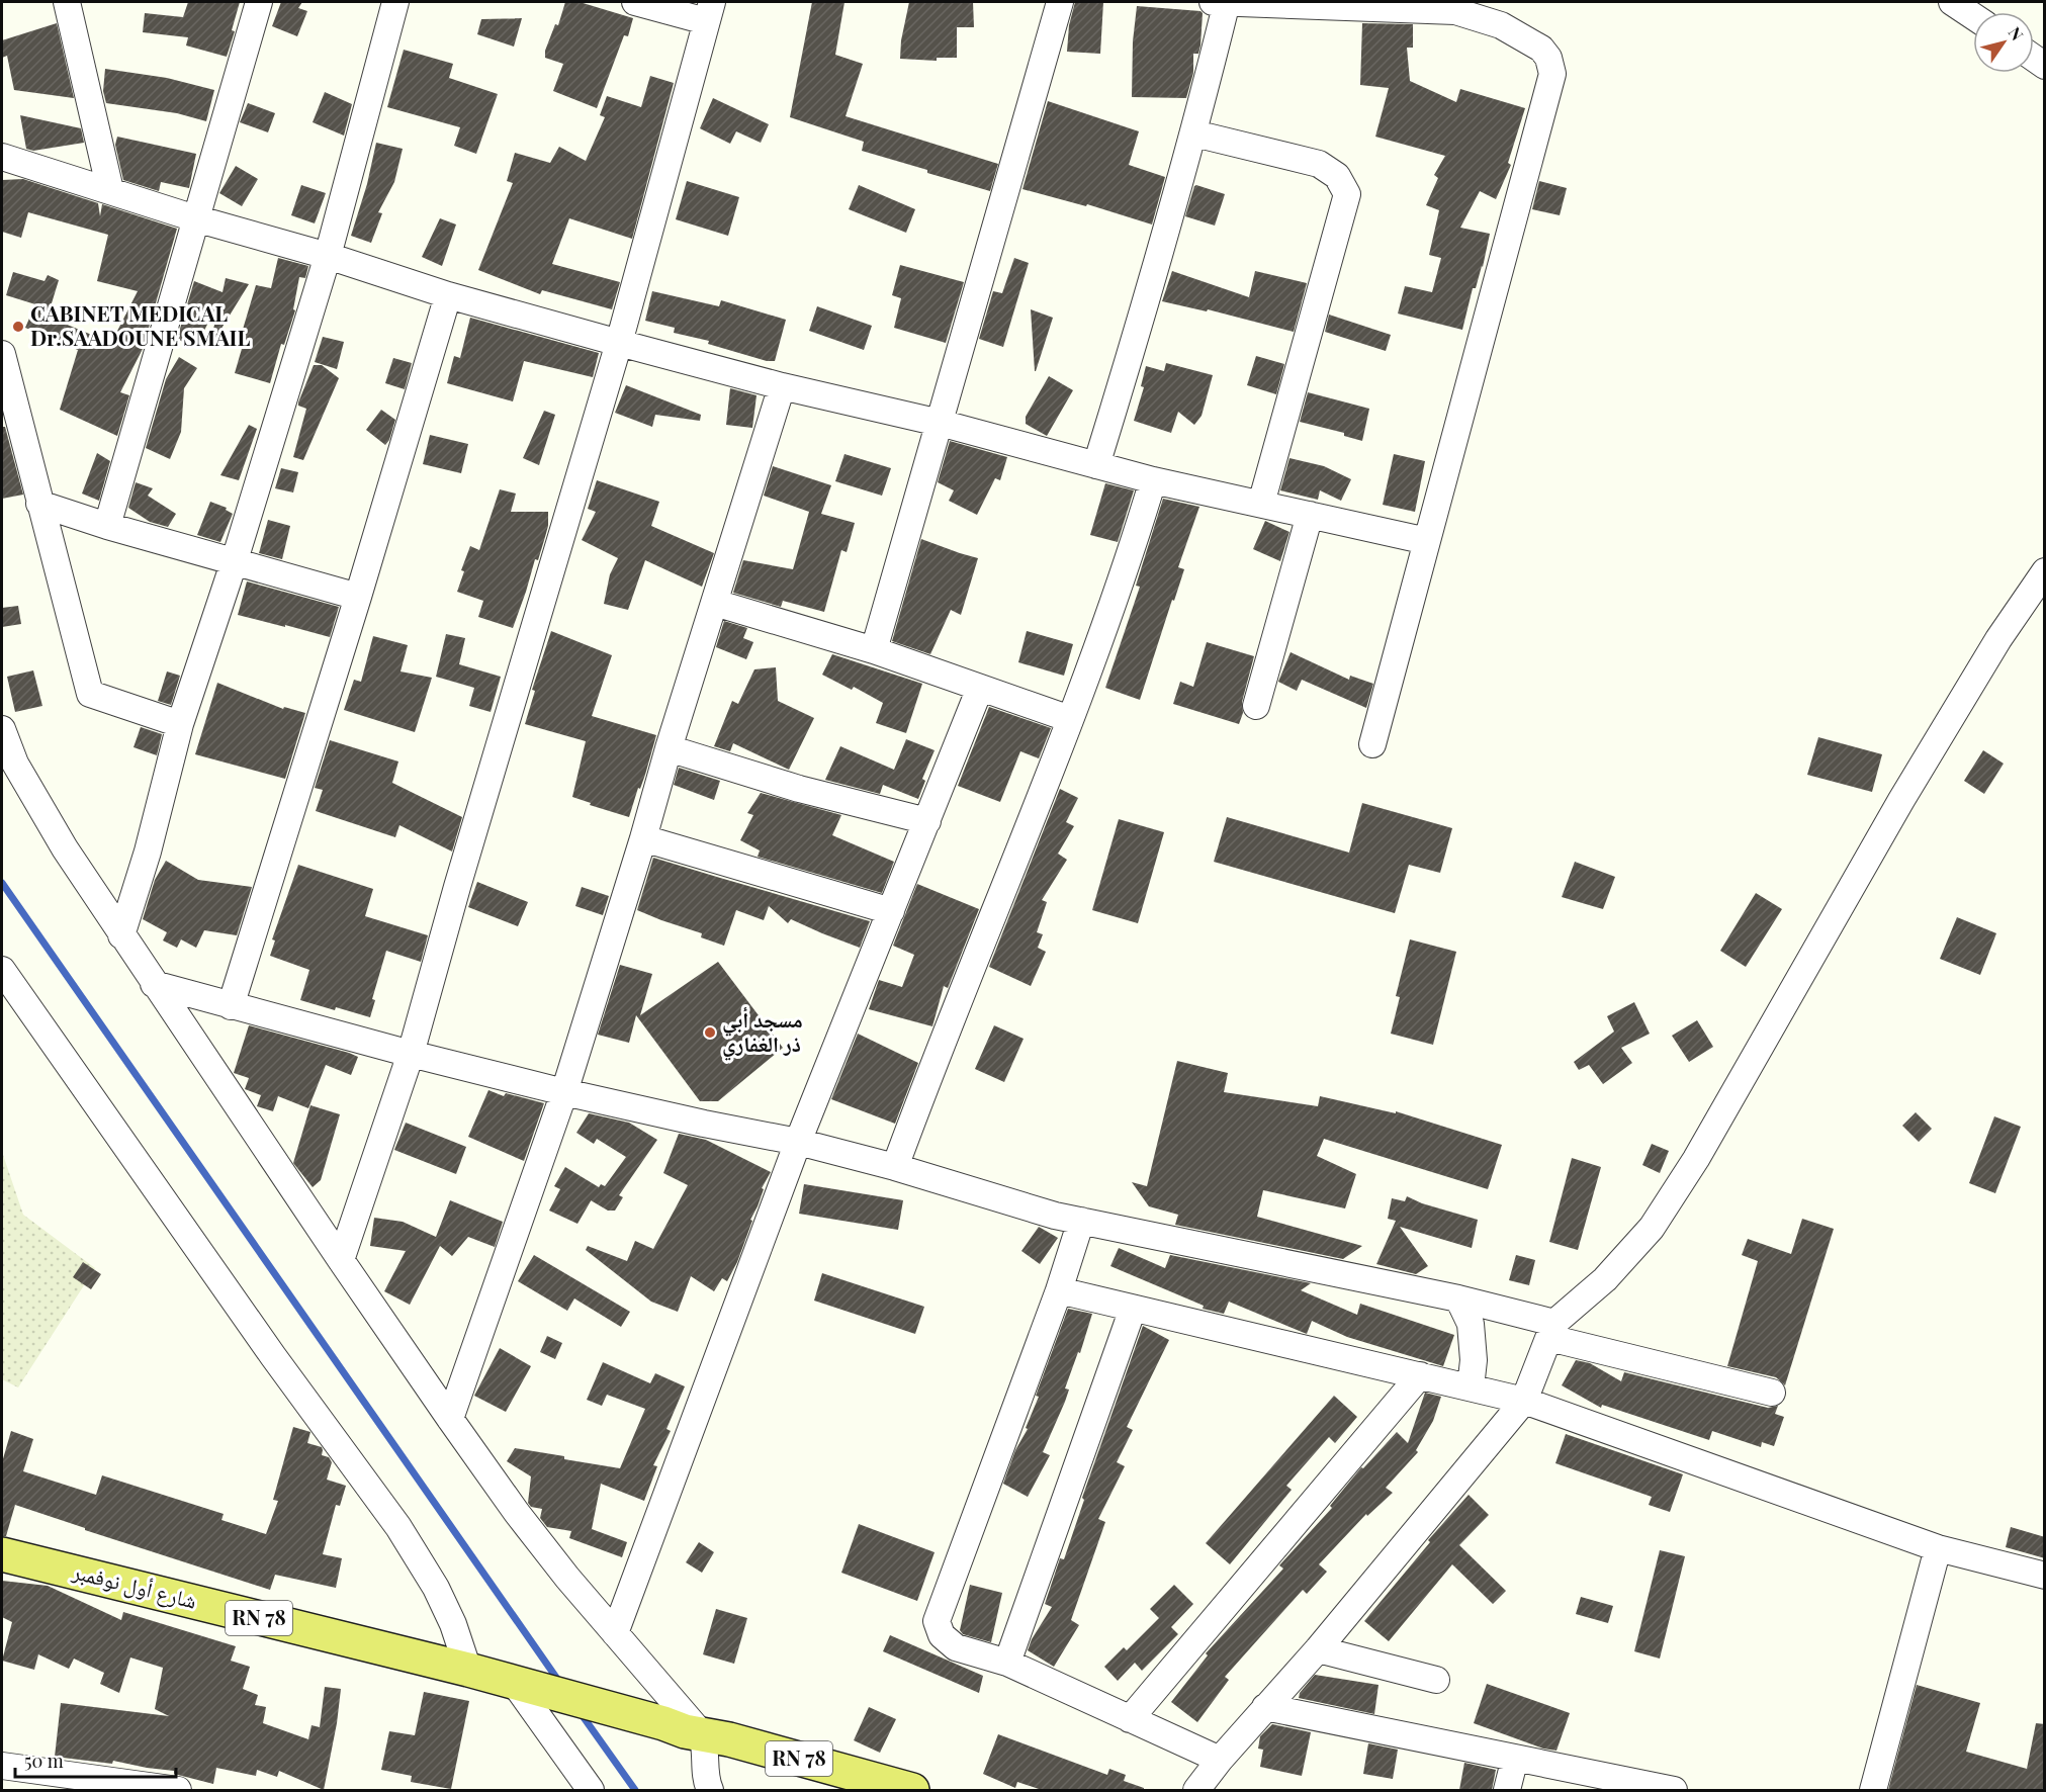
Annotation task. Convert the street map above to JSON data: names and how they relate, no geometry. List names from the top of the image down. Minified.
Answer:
{"streets":{"main road":["شارع أول نوفمبر","RN 78"]},"crossings":[["شارع أول نوفمبر","RN 78"]],"places":["CABINET MEDICAL Dr.SAADOUNE SMAIL","مسجد أبي ذر الغفاري"],"scale_bar":"50 m","north":"top right"}
